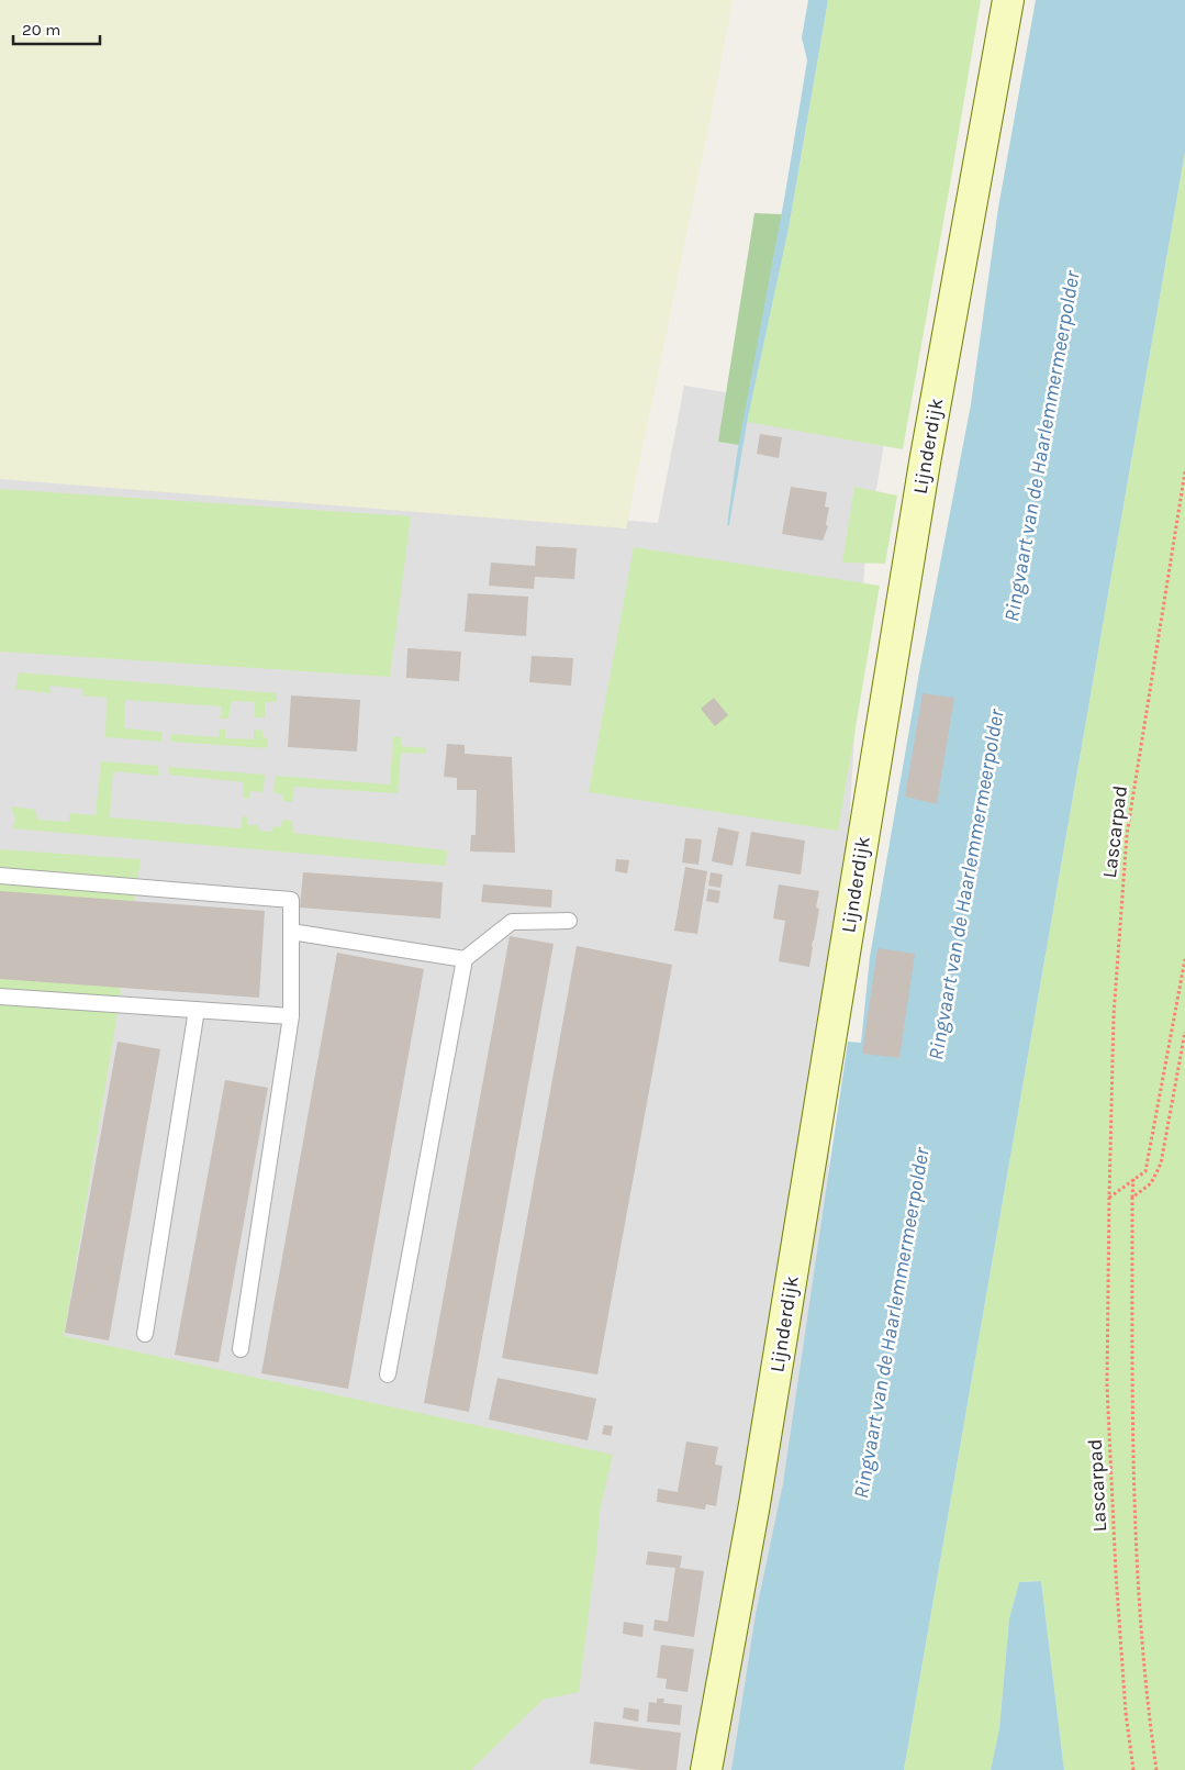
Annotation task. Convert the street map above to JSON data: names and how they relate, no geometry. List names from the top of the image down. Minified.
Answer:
{"streets":{"street":["Lijnderdijk"],"path":["Lascarpad"]},"water":["Ringvaart van de Haarlemmermeerpolder"],"scale_bar":"20 m"}
